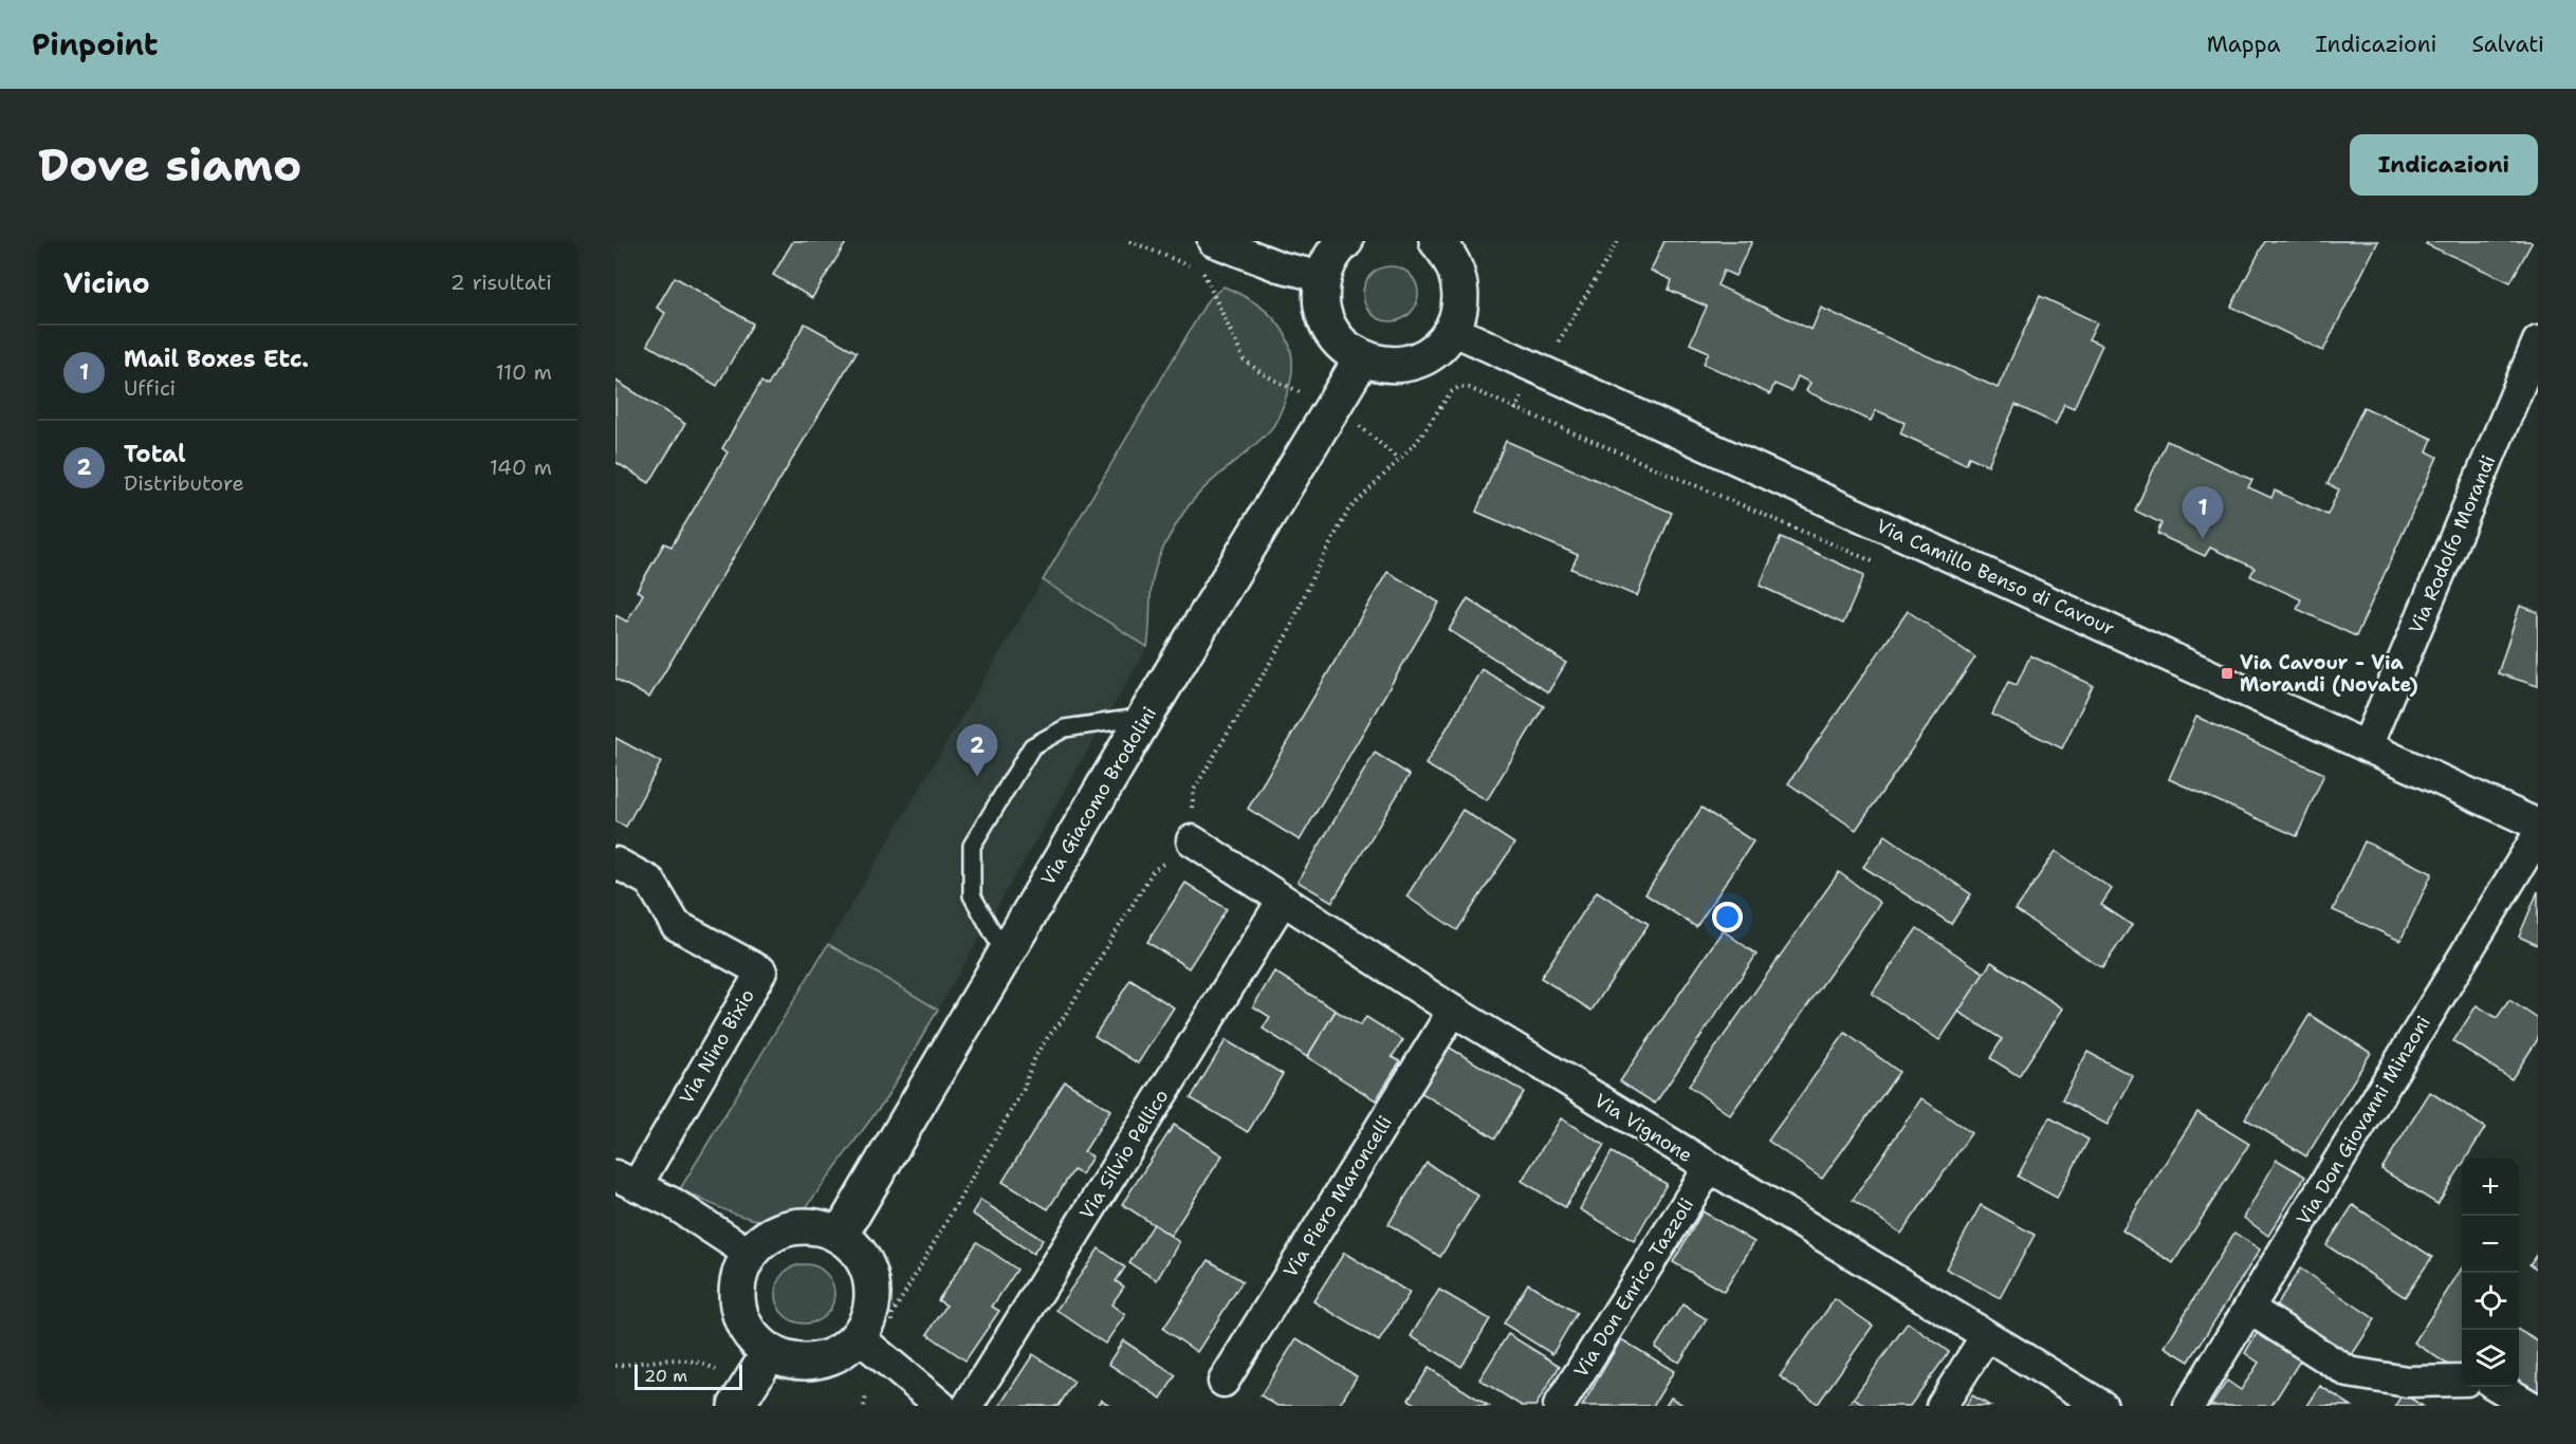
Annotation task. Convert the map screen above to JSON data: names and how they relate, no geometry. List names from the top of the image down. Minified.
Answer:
{"streets":{"street":["Via Rodolfo Morandi","Via Camillo Benso di Cavour","Via Giacomo Brodolini","Via Nino Bixio","Via Don Giovanni Minzoni","Via Vignone","Via Silvio Pellico","Via Piero Maroncelli","Via Don Enrico Tazzoli"]},"crossings":[["Via Rodolfo Morandi","Via Camillo Benso di Cavour"],["Via Vignone","Via Silvio Pellico"],["Via Vignone","Via Piero Maroncelli"],["Via Vignone","Via Don Enrico Tazzoli"]],"places":{"transit":["Via Cavour - Via Morandi (Novate)"]},"scale_bar":"20 m","page":{"header":"Pinpoint","nav":["Mappa","Indicazioni","Salvati"],"buttons":"Indicazioni","title":"Dove siamo","heading":["Vicino","2 risultati"],"list":[{"mark":"1","name":"Mail Boxes Etc.","note":"Uffici","value":"110 m"},{"mark":"2","name":"Total","note":"Distributore","value":"140 m"}],"pins":["1","2"],"map_buttons":["+","−"],"scale":"20 m"}}
